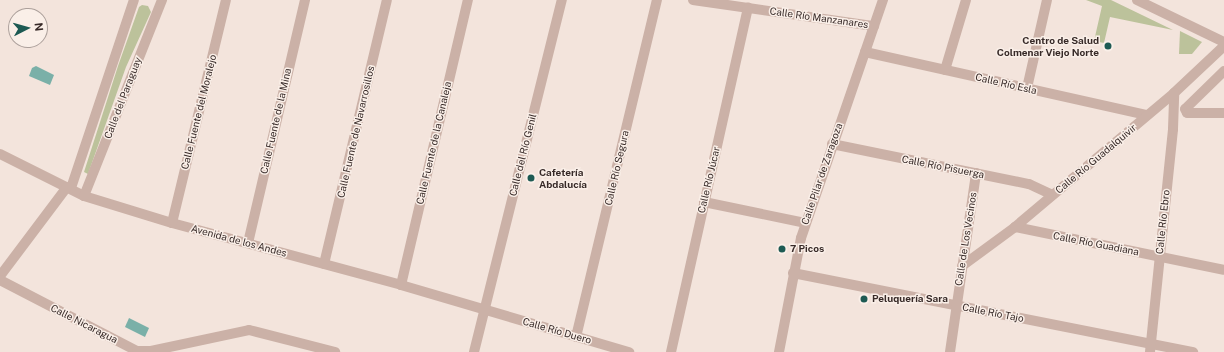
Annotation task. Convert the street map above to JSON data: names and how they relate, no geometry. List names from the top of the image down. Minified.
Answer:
{"streets":{"street":["Calle Río Manzanares","Calle Río Esla","Calle del Paraguay","Calle Fuente del Moralejo","Calle Fuente de la Mina","Calle Fuente de Navarrosillos","Calle Fuente de la Canaleja","Calle del Río Genil","Calle Río Guadalquivir","Calle Río Pisuerga","Calle Río Segura","Calle Pilar de Zaragoza","Calle Río Júcar","Calle Río Ebro","Calle de Los Vecinos","Avenida de los Andes","Calle Río Guadiana","Calle Río Tajo","Calle Nicaragua","Calle Río Duero"]},"crossings":[["Calle Río Manzanares","Calle Pilar de Zaragoza"],["Calle Río Manzanares","Calle Río Júcar"],["Calle Río Esla","Calle Río Guadalquivir"],["Calle Río Esla","Calle Pilar de Zaragoza"],["Calle del Paraguay","Avenida de los Andes"],["Calle Fuente del Moralejo","Avenida de los Andes"],["Calle Fuente de la Mina","Avenida de los Andes"],["Calle Fuente de Navarrosillos","Avenida de los Andes"],["Calle Fuente de la Canaleja","Avenida de los Andes"],["Calle del Río Genil","Avenida de los Andes"],["Calle del Río Genil","Calle Río Duero"],["Calle Río Guadalquivir","Calle Río Pisuerga"],["Calle Río Guadalquivir","Calle Río Ebro"],["Calle Río Guadalquivir","Calle de Los Vecinos"],["Calle Río Guadalquivir","Calle Río Guadiana"],["Calle Río Pisuerga","Calle Pilar de Zaragoza"],["Calle Río Pisuerga","Calle de Los Vecinos"],["Calle Río Segura","Calle Río Duero"],["Calle Pilar de Zaragoza","Calle Río Tajo"],["Calle Río Ebro","Calle Río Guadiana"],["Calle Río Ebro","Calle Río Tajo"],["Calle de Los Vecinos","Calle Río Tajo"],["Avenida de los Andes","Calle Río Duero"]],"places":["Centro de Salud Colmenar Viejo Norte","Cafetería Abdalucía","7 Picos","Peluquería Sara"],"north":"right"}
